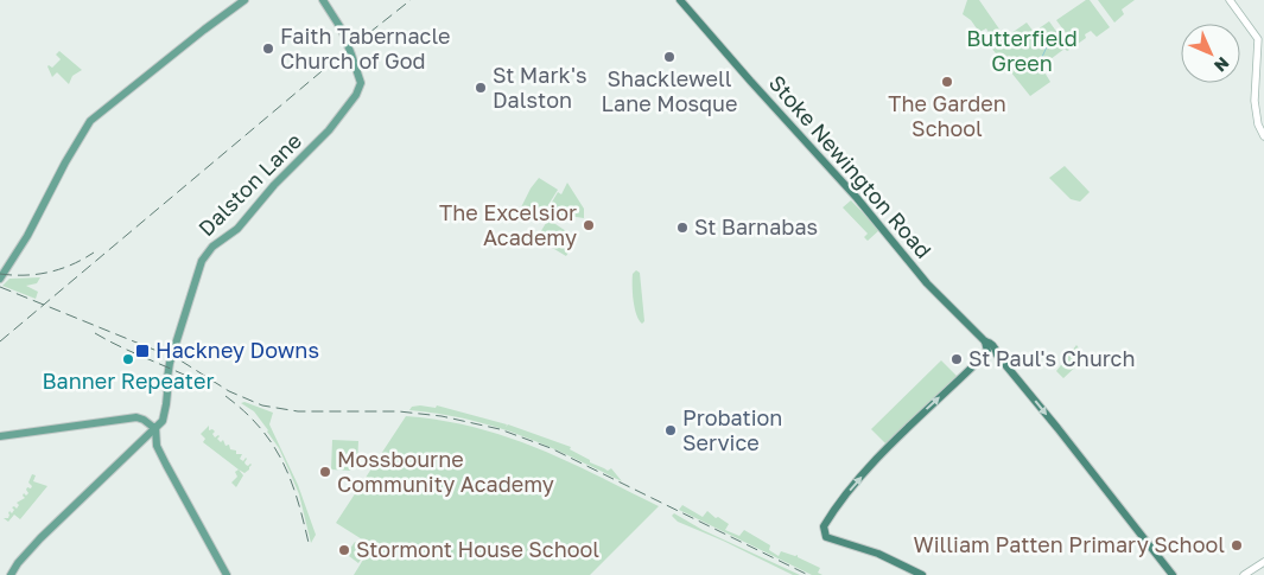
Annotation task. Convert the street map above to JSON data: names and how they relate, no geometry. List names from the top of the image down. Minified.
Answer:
{"streets":{"highway":["Stoke Newington Road"],"main road":["Dalston Lane"]},"one_way":["Stoke Newington Road"],"parks":["Butterfield Green"],"places":{"other":["Faith Tabernacle Church of God","Shacklewell Lane Mosque","The Garden School","St Mark's Dalston","The Excelsior Academy","St Barnabas","Banner Repeater","St Paul's Church","Probation Service","Mossbourne Community Academy","William Patten Primary School","Stormont House School"],"transit":["Hackney Downs"]},"north":"bottom right"}
